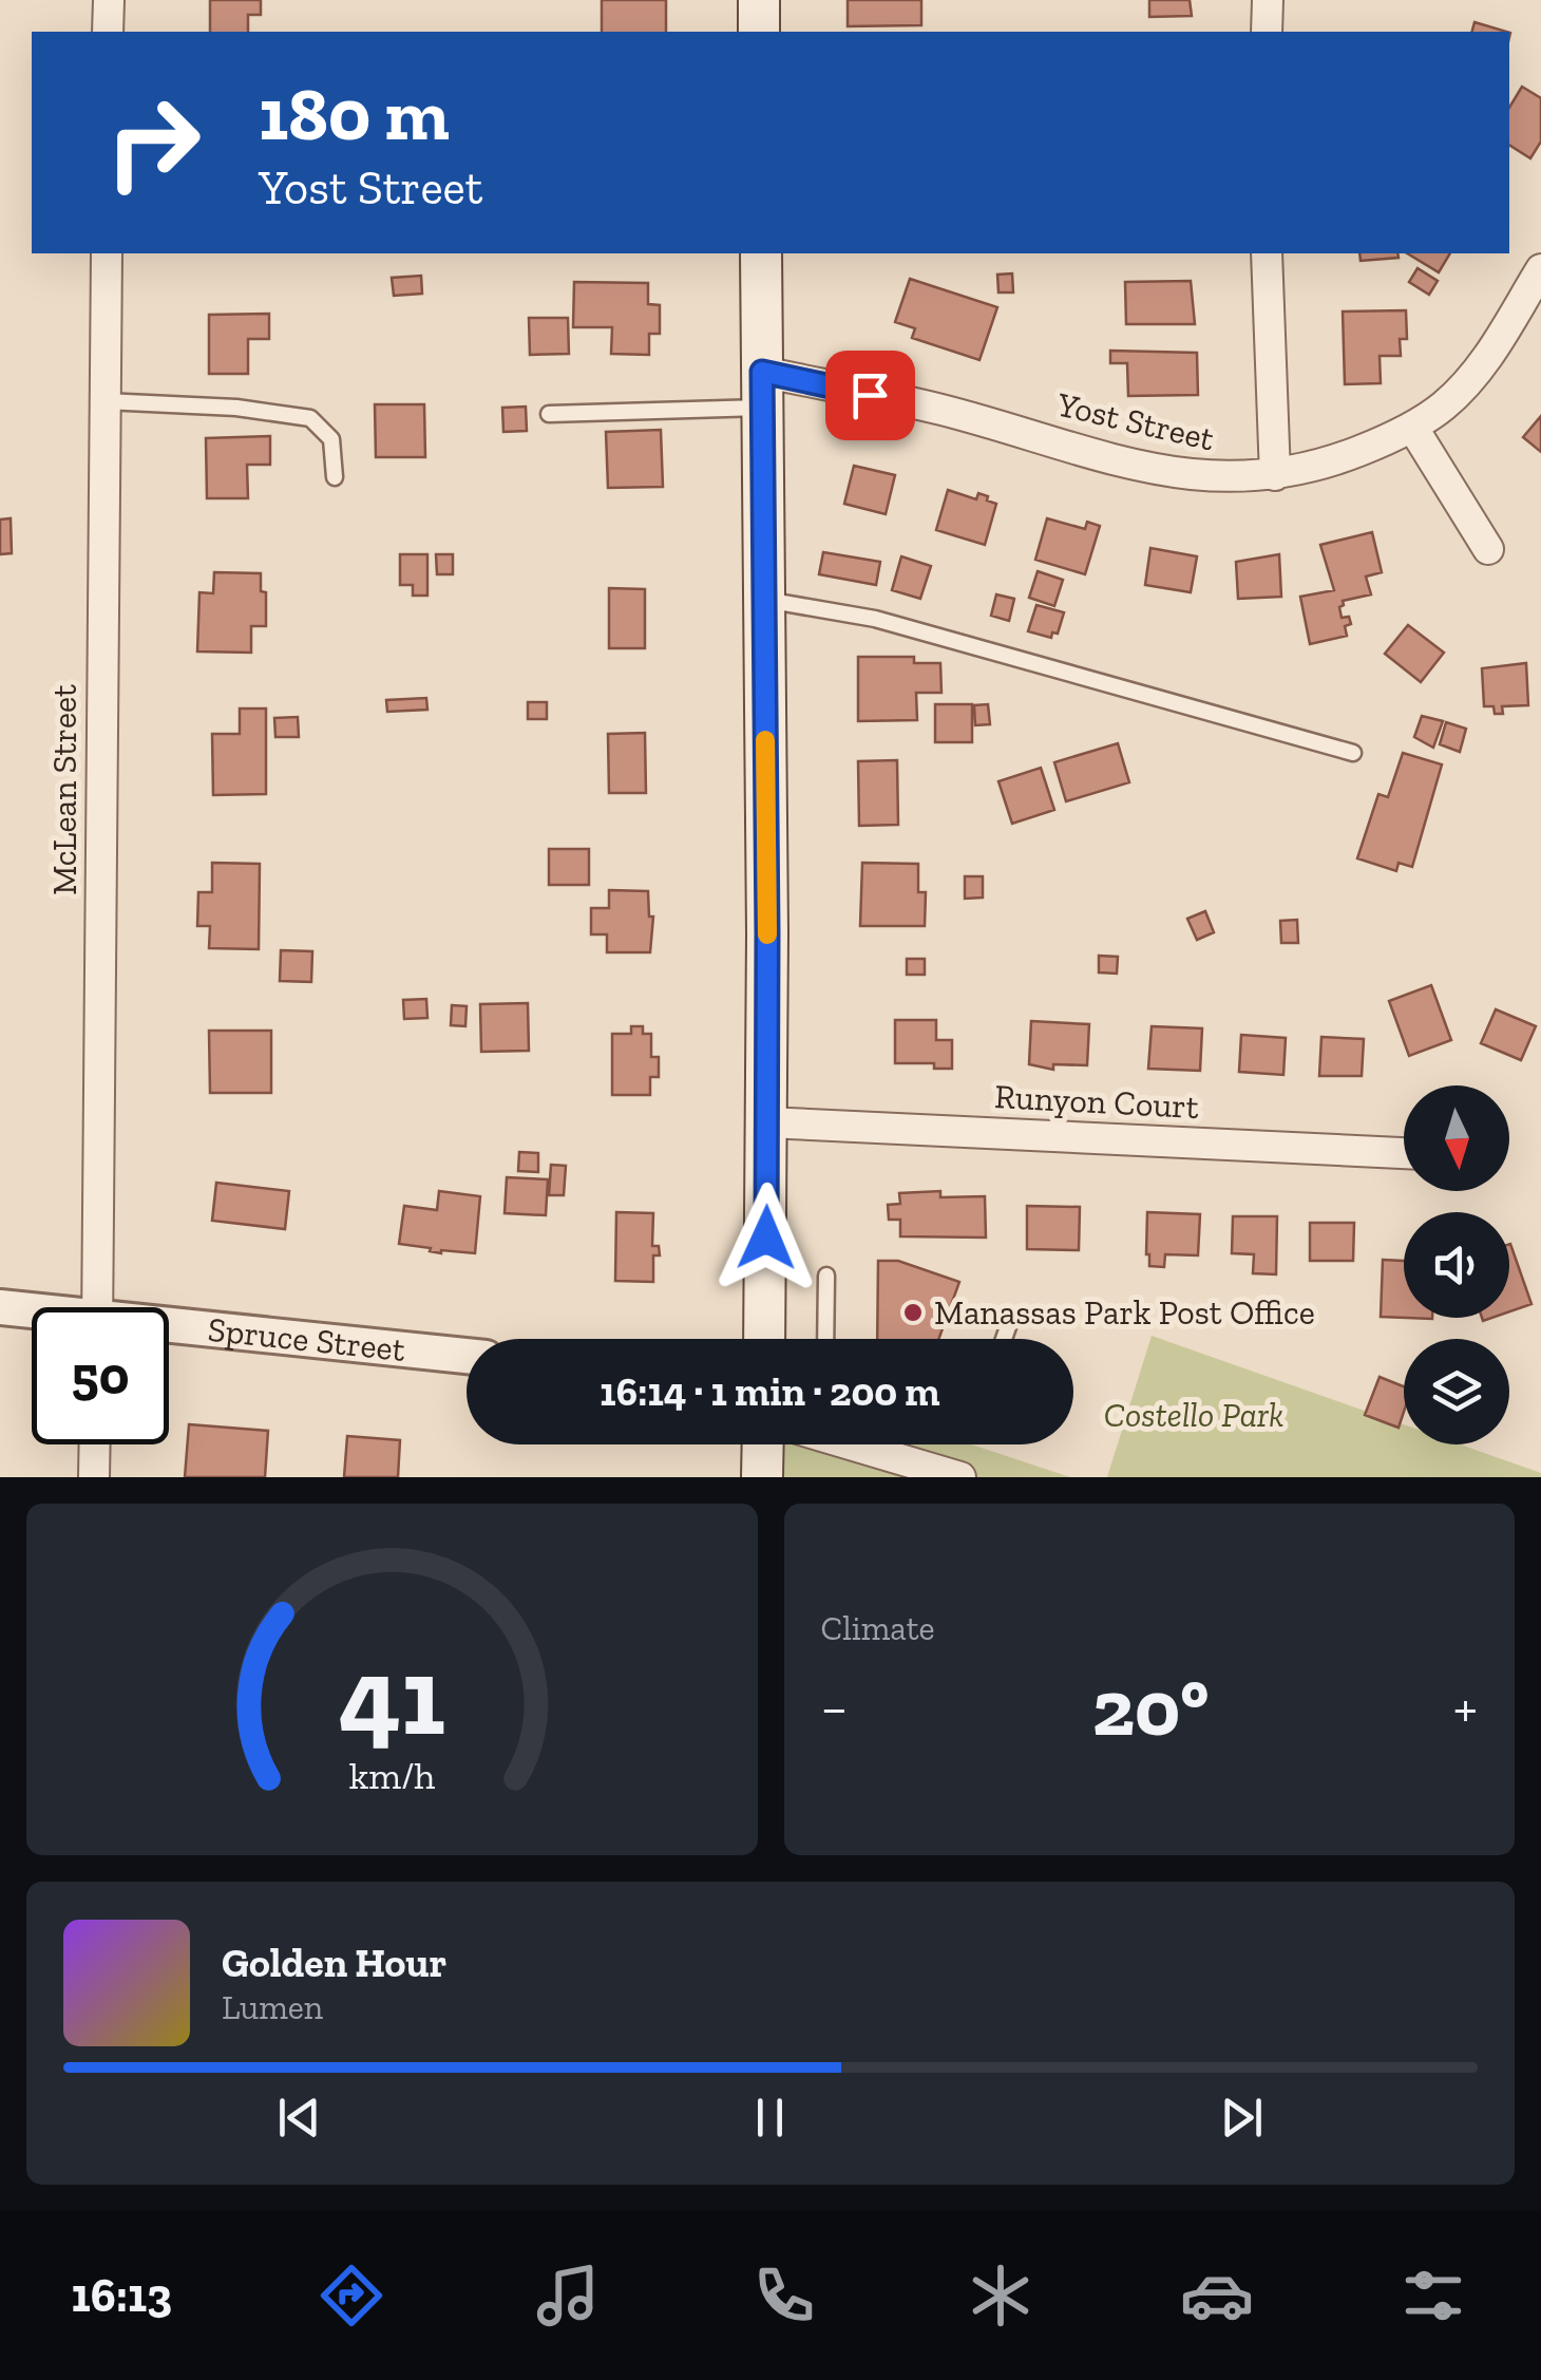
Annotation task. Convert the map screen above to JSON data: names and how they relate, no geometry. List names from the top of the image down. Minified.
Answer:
{"streets":{"street":["Yost Street","McLean Street","Runyon Court","Spruce Street"]},"parks":["Costello Park"],"places":["Manassas Park Post Office"],"north":"bottom","page":{"turn":["180 m","Yost Street"],"limit":"50","trip":"16:14 · 1 min · 200 m","tile":"Climate","heat":["−","20°","+"],"song":["Golden Hour","Lumen"],"tabs":"16:13","gauge":["41","km/h"]}}
